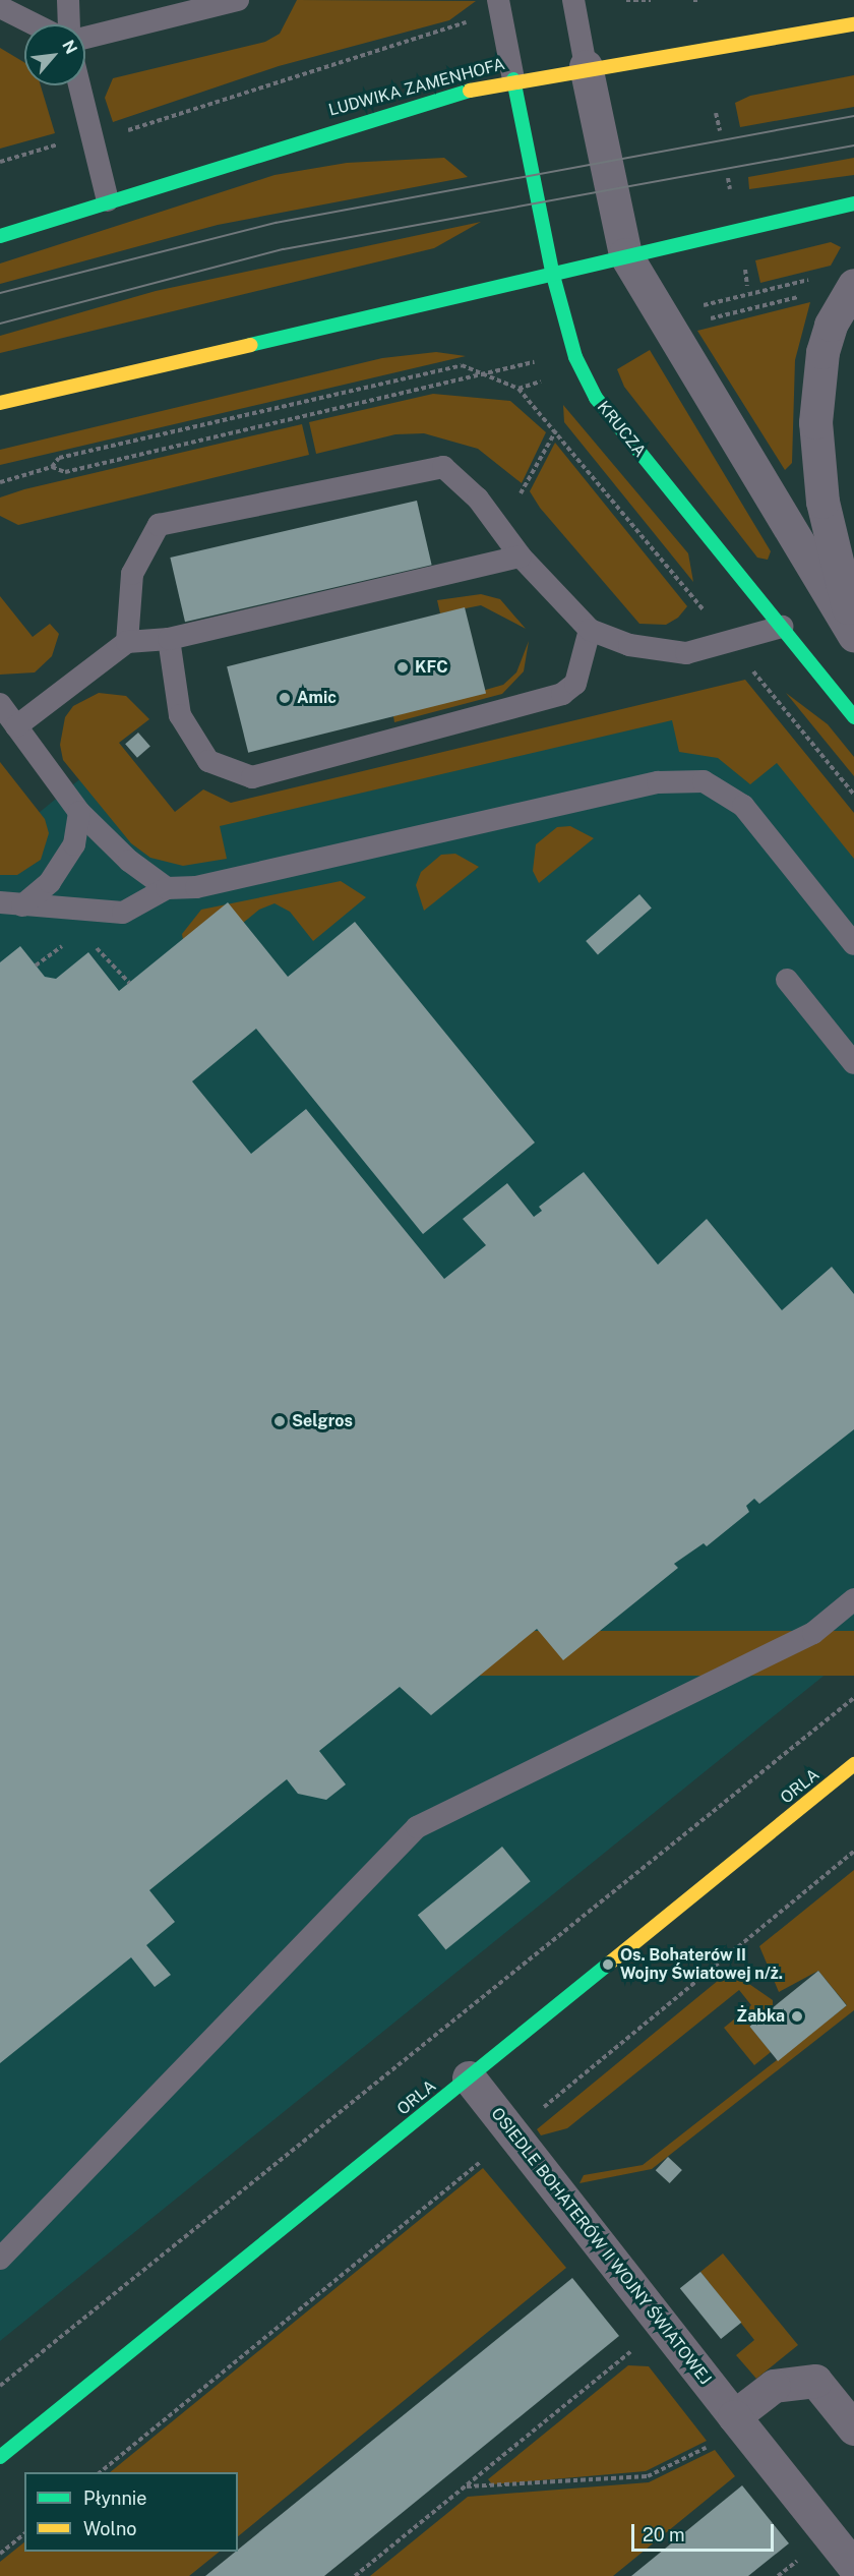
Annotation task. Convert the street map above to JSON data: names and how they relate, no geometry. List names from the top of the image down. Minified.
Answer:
{"streets":{"street":["LUDWIKA ZAMENHOFA","KRUCZA","ORLA","OSIEDLE BOHATERÓW II WOJNY ŚWIATOWEJ"]},"crossings":[["LUDWIKA ZAMENHOFA","KRUCZA"],["ORLA","OSIEDLE BOHATERÓW II WOJNY ŚWIATOWEJ"]],"places":["KFC","Amic","Selgros","Os. Bohaterów II Wojny Światowej n/ż.","Żabka"],"legend":["Płynnie","Wolno"],"scale_bar":"20 m","north":"top right"}
